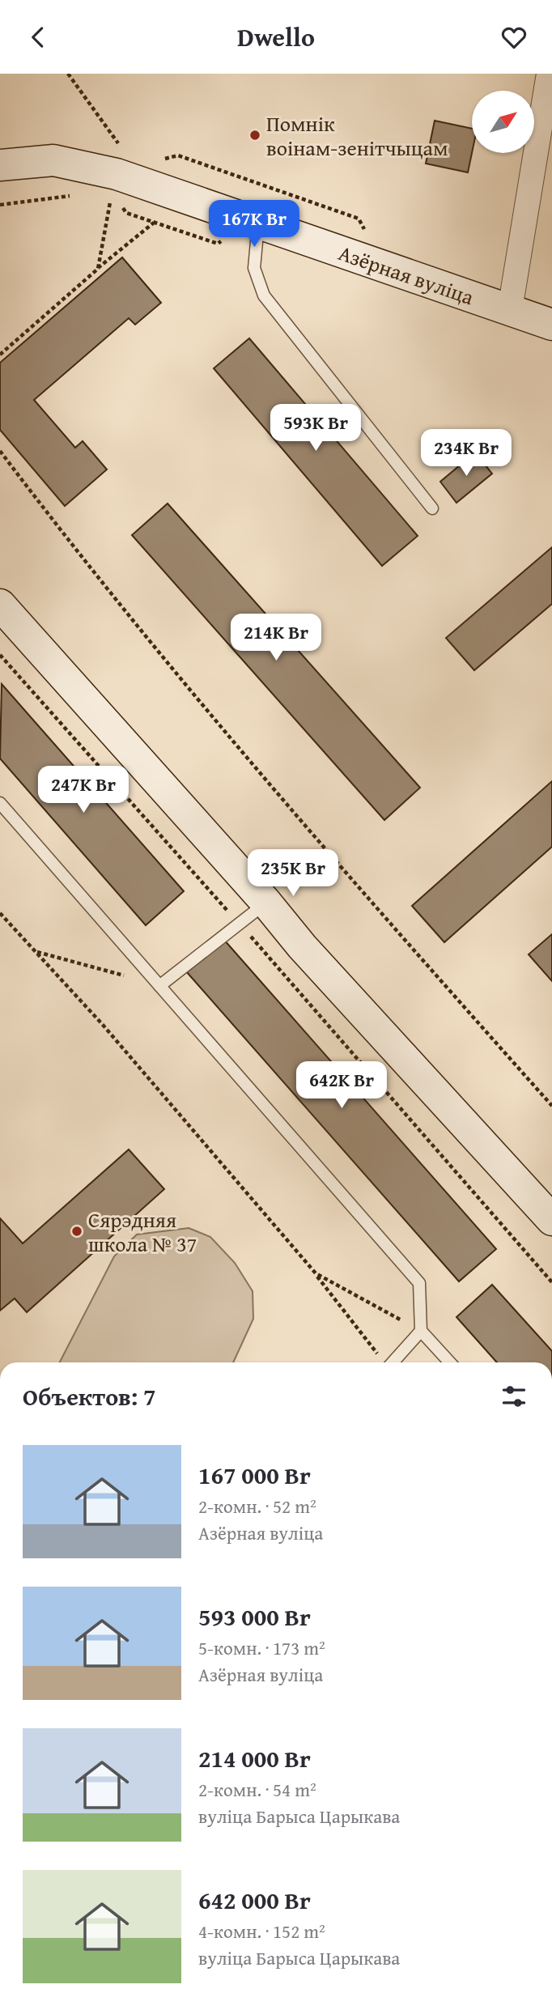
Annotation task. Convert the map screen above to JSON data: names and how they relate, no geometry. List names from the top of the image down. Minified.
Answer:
{"streets":{"main road":["Азёрная вуліца"]},"places":["Помнік воінам-зенітчыцам","Сярэдняя школа № 37"],"north":"top right","page":{"header":"Dwello","price":["167K Br","593K Br","234K Br","214K Br","247K Br","235K Br","642K Br"],"heading":"Объектов: 7","list":[{"name":"167 000 Br","note":"2-комн. · 52 m² · Азёрная вуліца"},{"name":"593 000 Br","note":"5-комн. · 173 m² · Азёрная вуліца"},{"name":"214 000 Br","note":"2-комн. · 54 m² · вуліца Барыса Царыкава"},{"name":"642 000 Br","note":"4-комн. · 152 m² · вуліца Барыса Царыкава"}]}}
